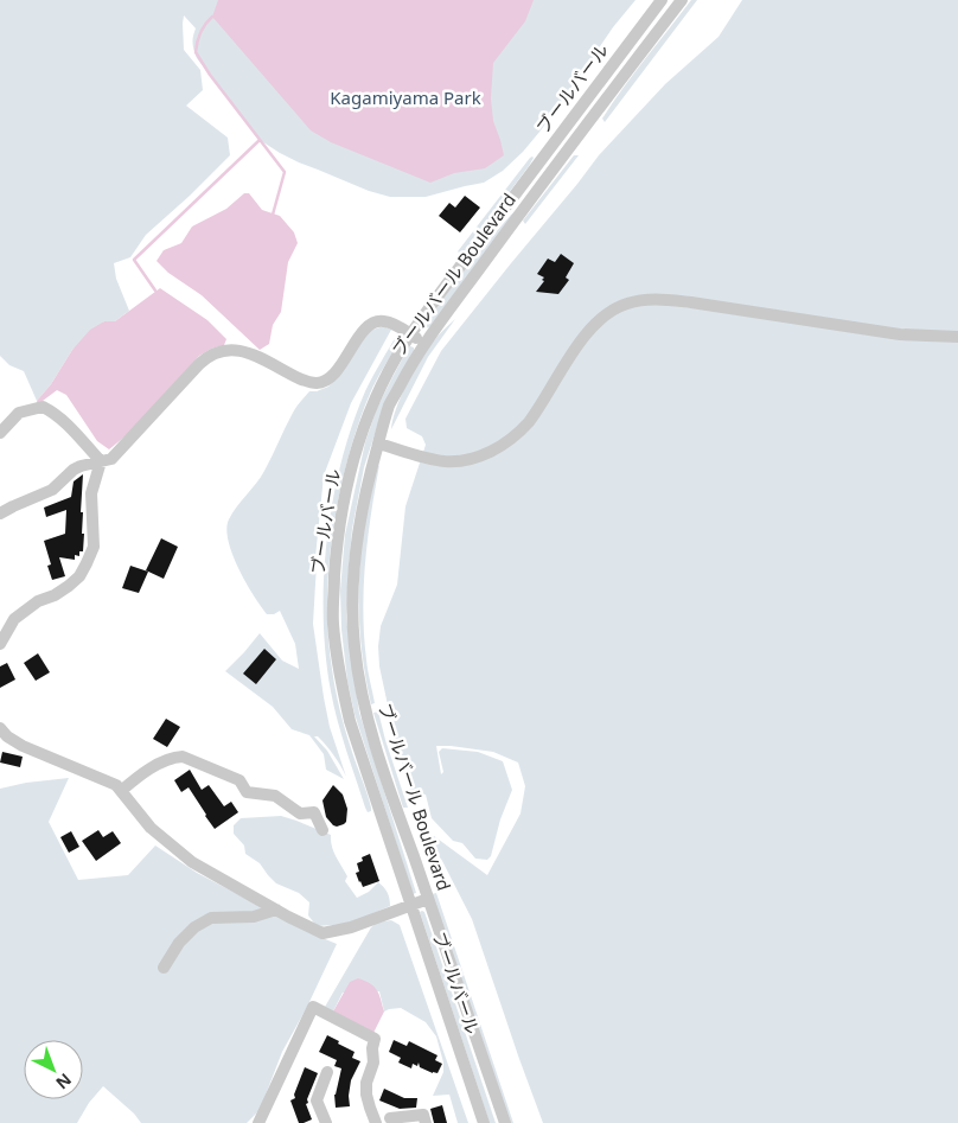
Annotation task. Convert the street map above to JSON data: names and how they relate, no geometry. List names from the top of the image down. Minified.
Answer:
{"streets":{"street":["ブールバール","ブールバール Boulevard"]},"parks":["Kagamiyama Park"],"north":"bottom right"}
